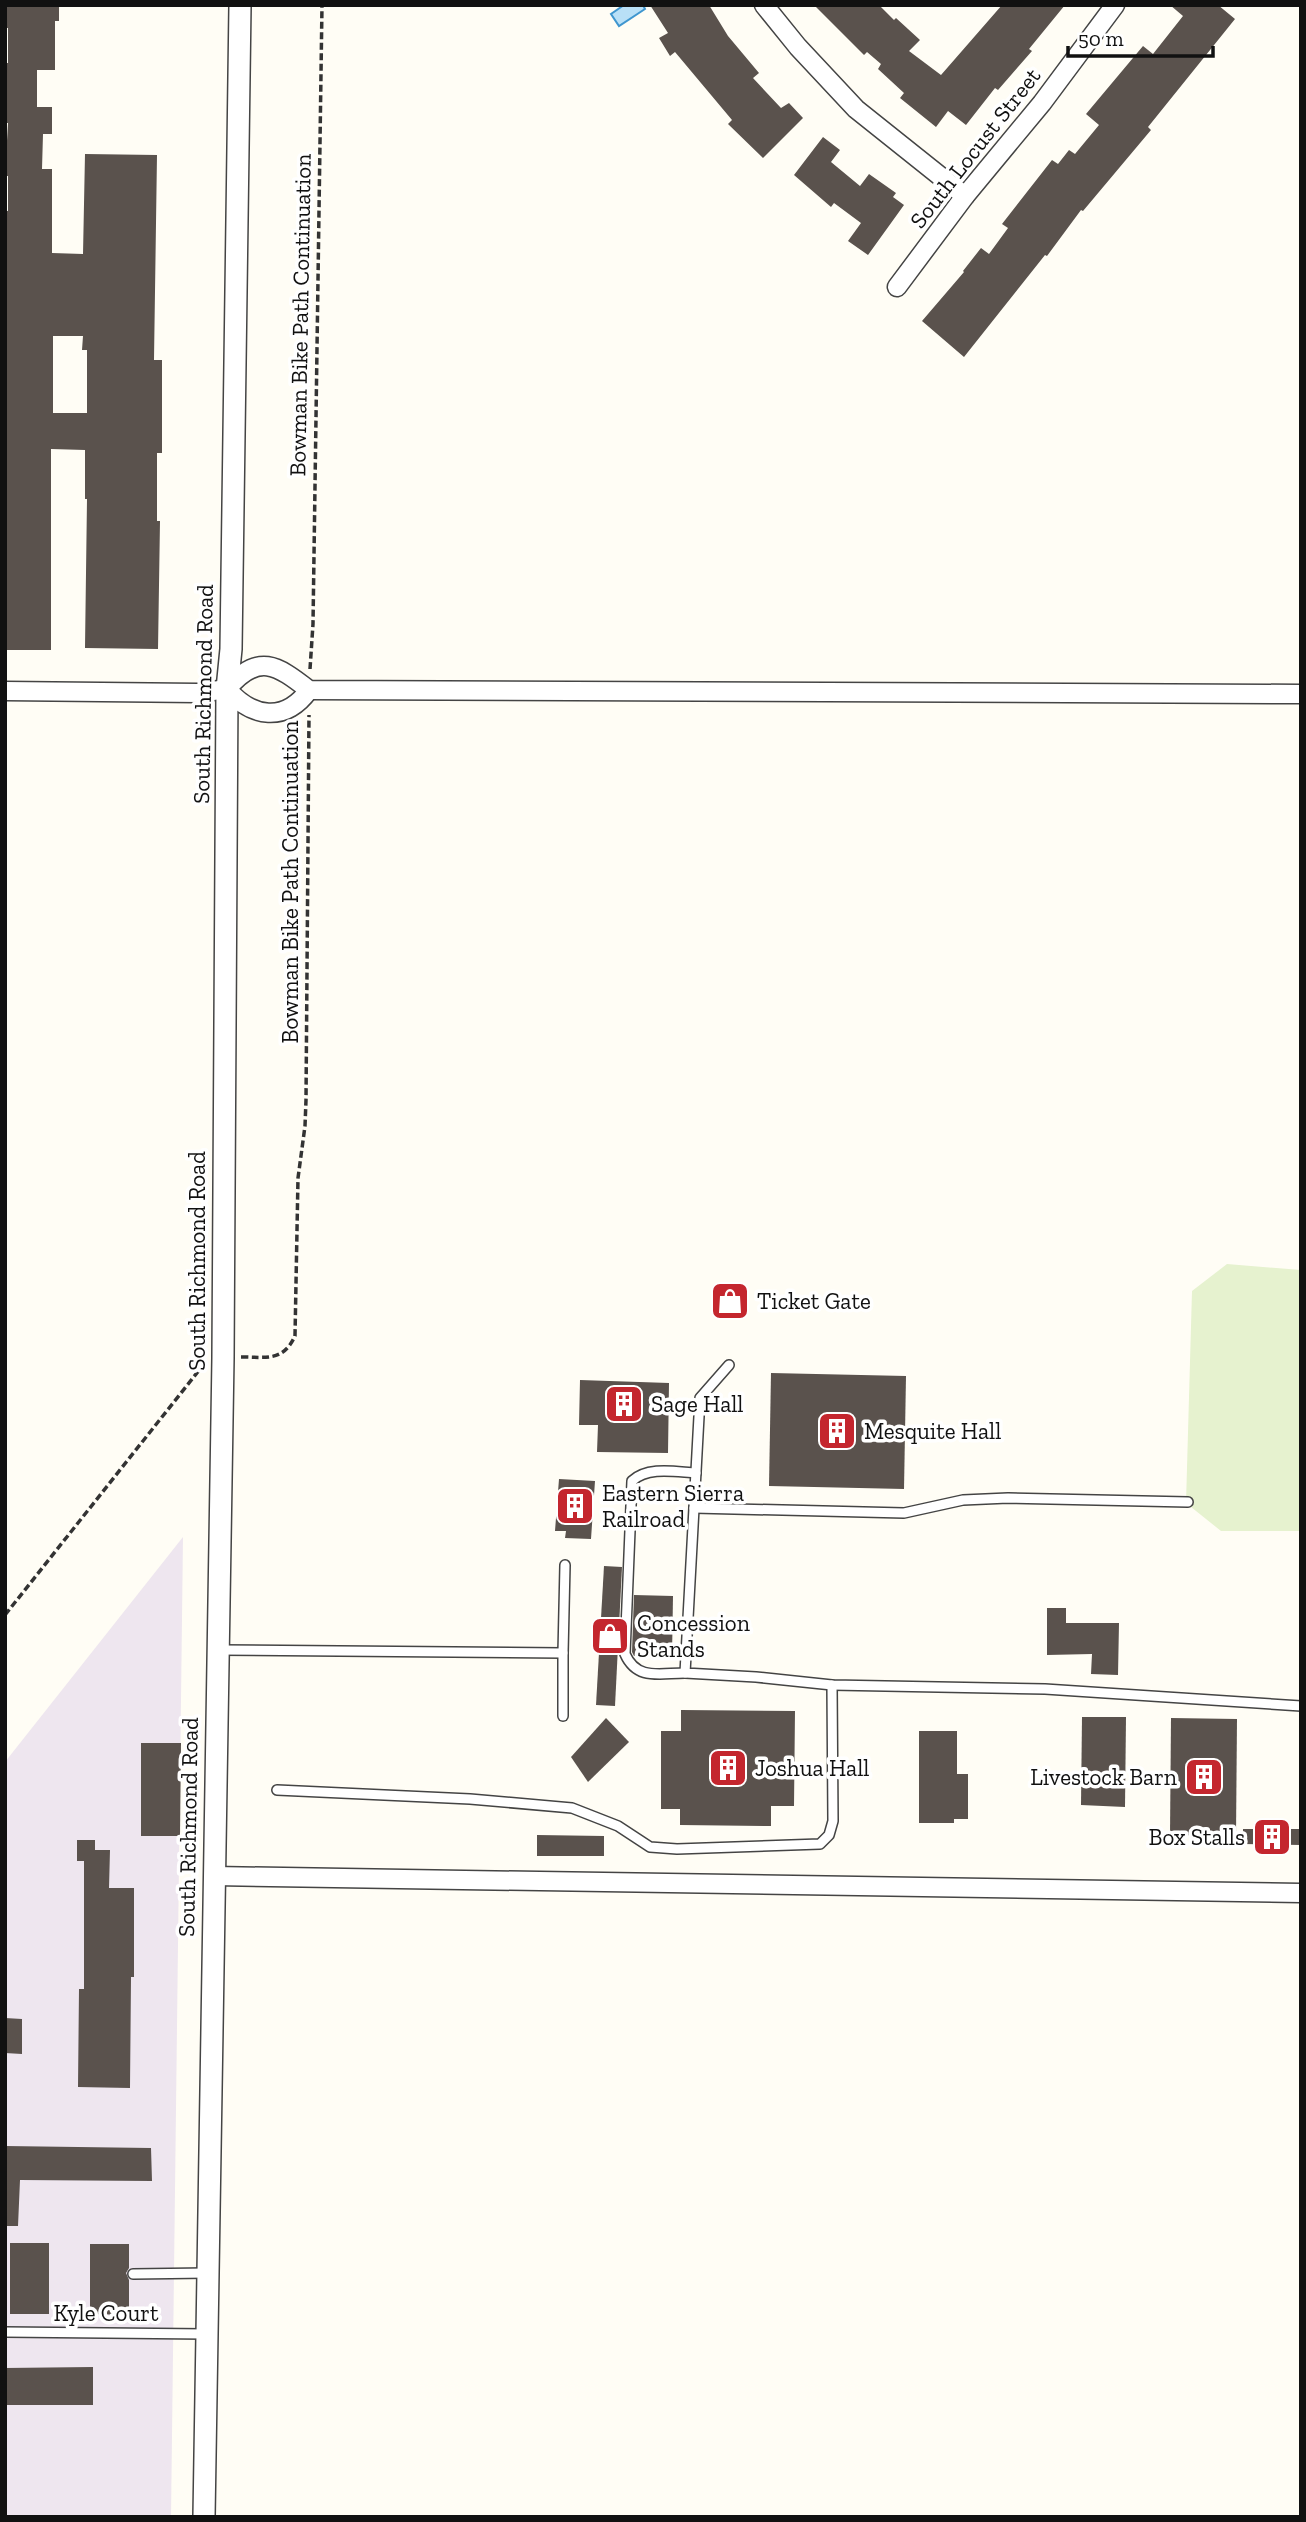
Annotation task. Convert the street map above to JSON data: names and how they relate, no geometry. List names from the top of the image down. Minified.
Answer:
{"streets":{"street":["South Locust Street","South Richmond Road"],"lane":["Kyle Court"],"path":["Bowman Bike Path Continuation"]},"crossings":[["Bowman Bike Path Continuation","South Richmond Road"],["South Richmond Road","Kyle Court"]],"places":{"shop":["Ticket Gate","Concession Stands"],"building":["Sage Hall","Mesquite Hall","Eastern Sierra Railroad","Joshua Hall","Livestock Barn","Box Stalls"]},"scale_bar":"50 m"}
